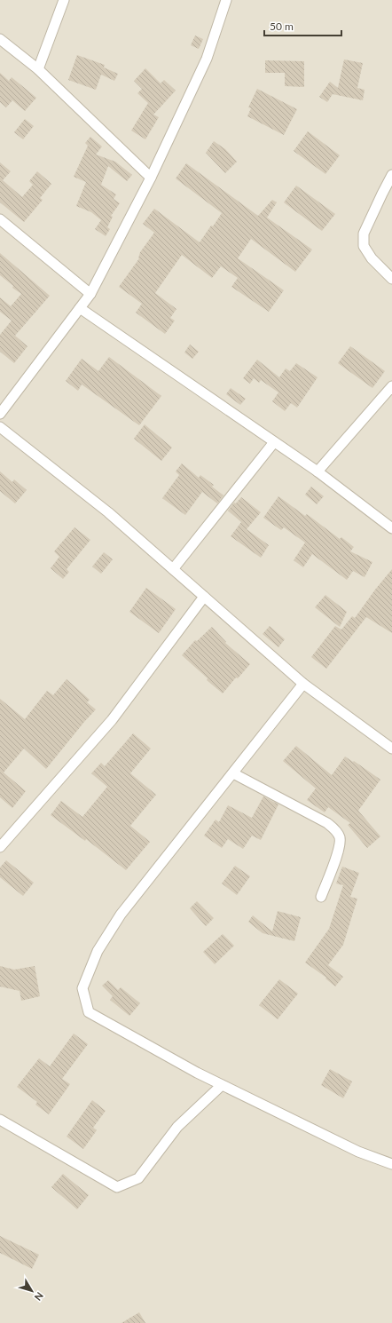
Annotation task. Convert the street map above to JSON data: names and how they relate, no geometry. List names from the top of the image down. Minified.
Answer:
{"scale_bar":"50 m","north":"bottom right"}
